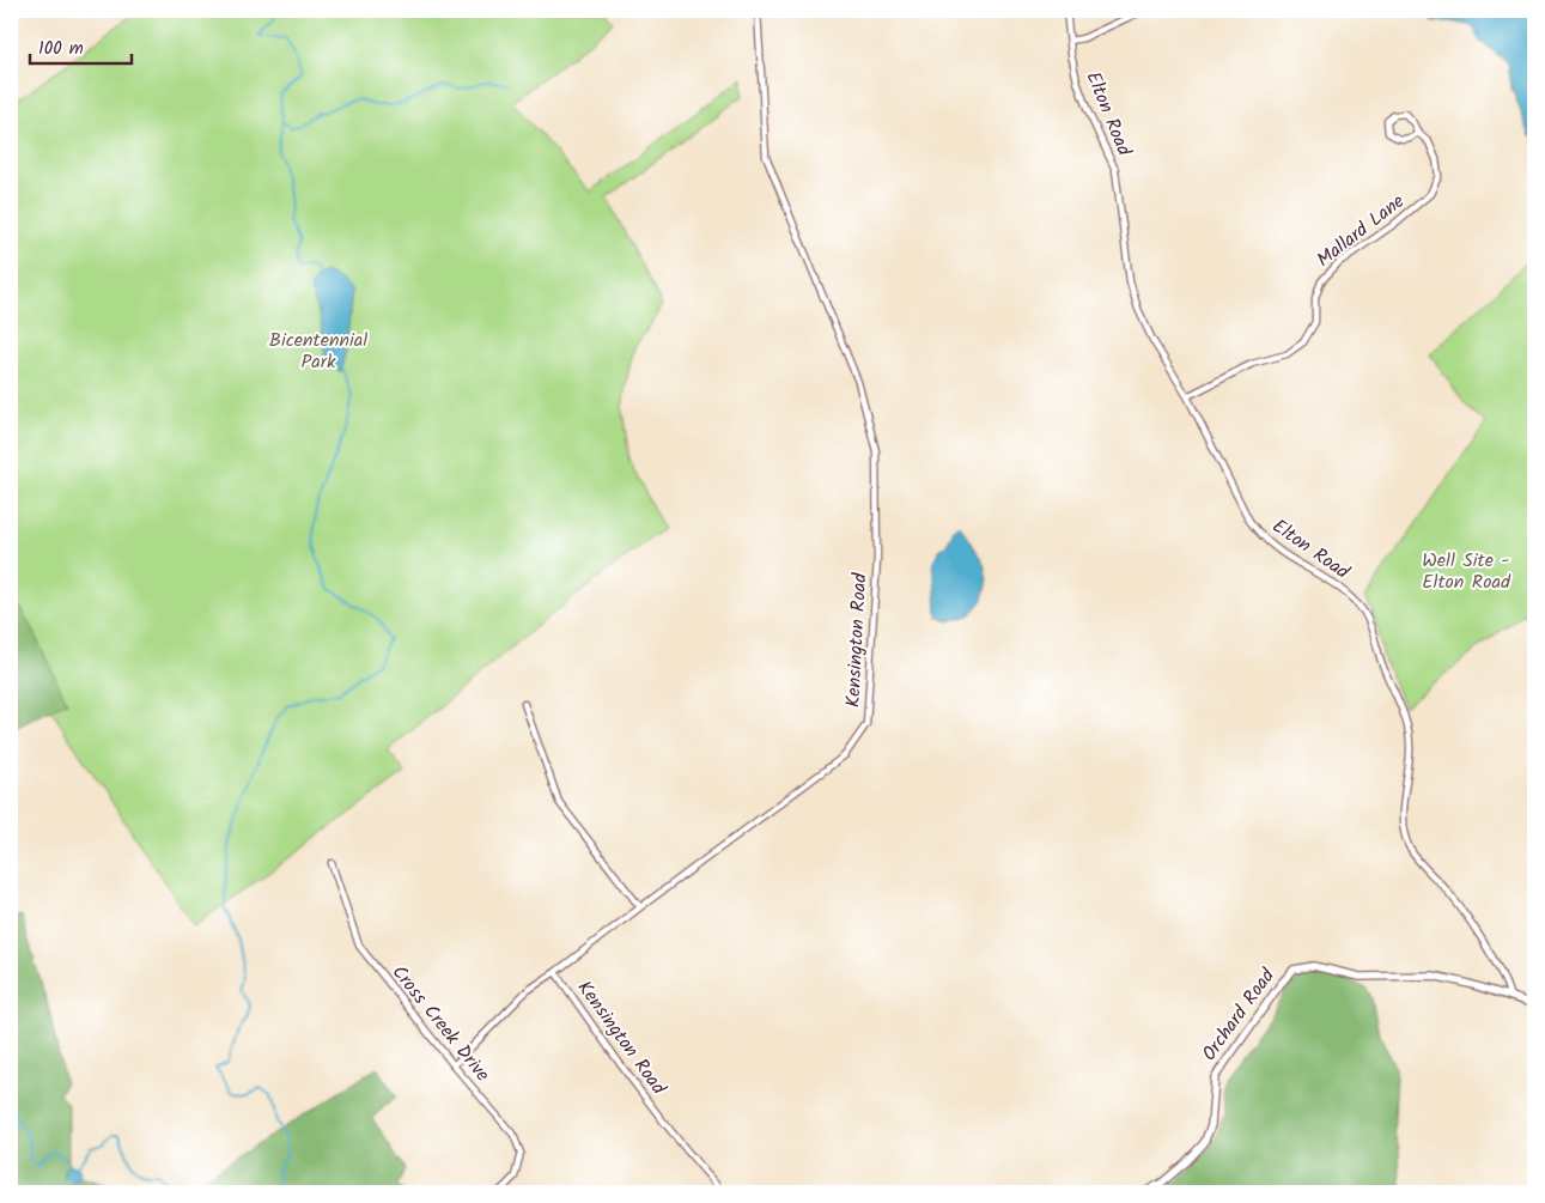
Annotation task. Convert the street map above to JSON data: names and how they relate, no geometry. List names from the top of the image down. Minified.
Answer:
{"streets":{"street":["Elton Road","Mallard Lane","Kensington Road","Orchard Road","Cross Creek Drive"]},"crossings":[["Elton Road","Mallard Lane"],["Elton Road","Orchard Road"]],"parks":["Bicentennial Park","Well Site - Elton Road"],"scale_bar":"100 m"}
